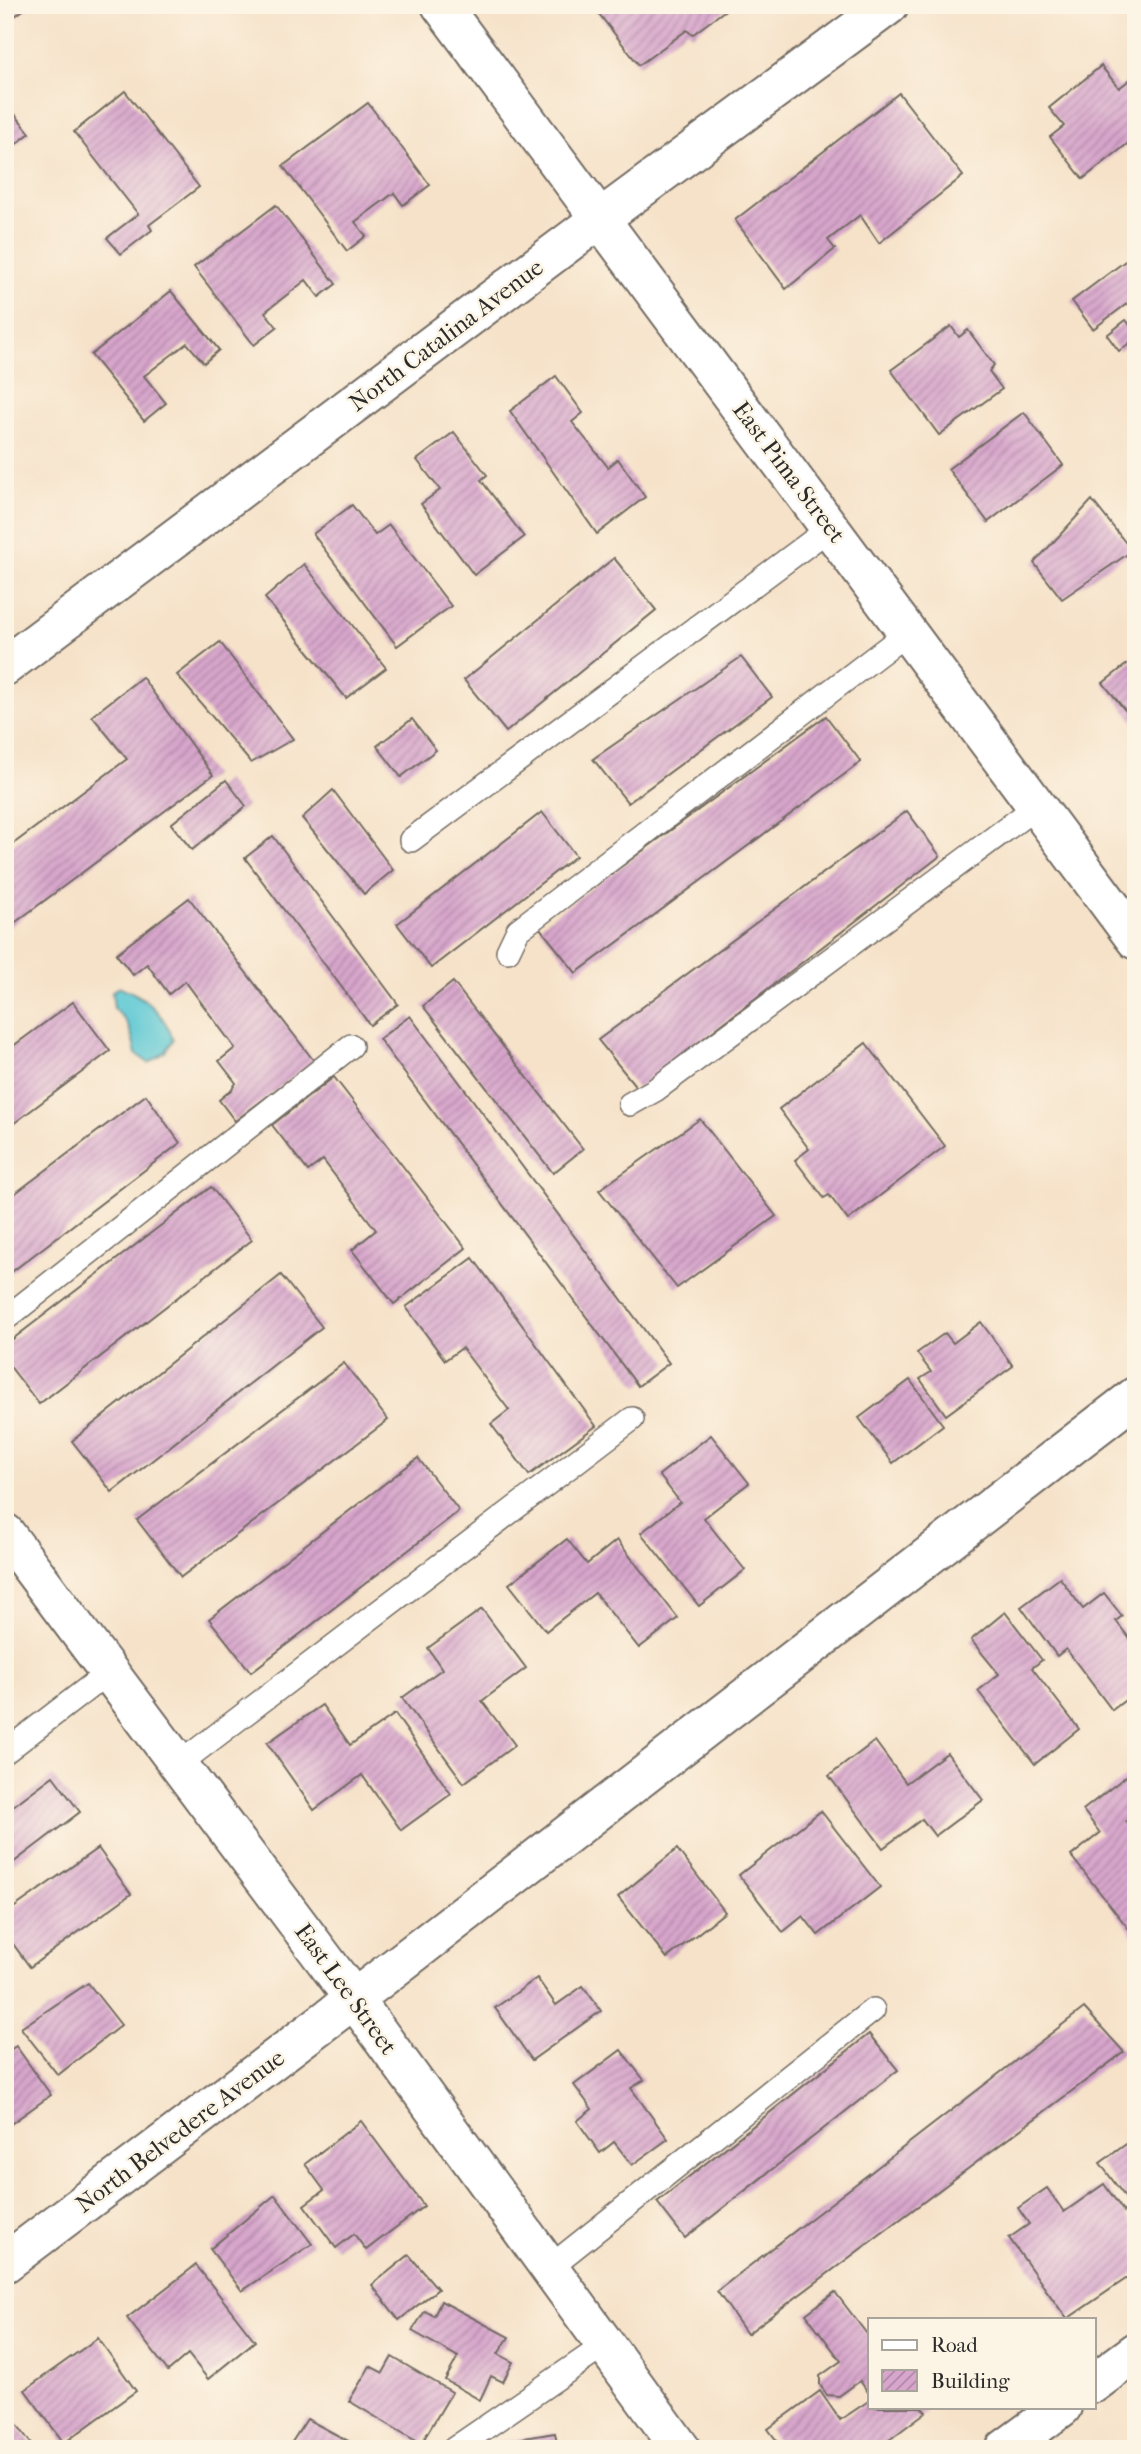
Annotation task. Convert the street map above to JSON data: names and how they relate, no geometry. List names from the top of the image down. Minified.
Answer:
{"streets":{"street":["North Catalina Avenue","East Pima Street","East Lee Street","North Belvedere Avenue"]},"crossings":[["North Catalina Avenue","East Pima Street"],["East Lee Street","North Belvedere Avenue"]],"legend":["Road","Building"]}
